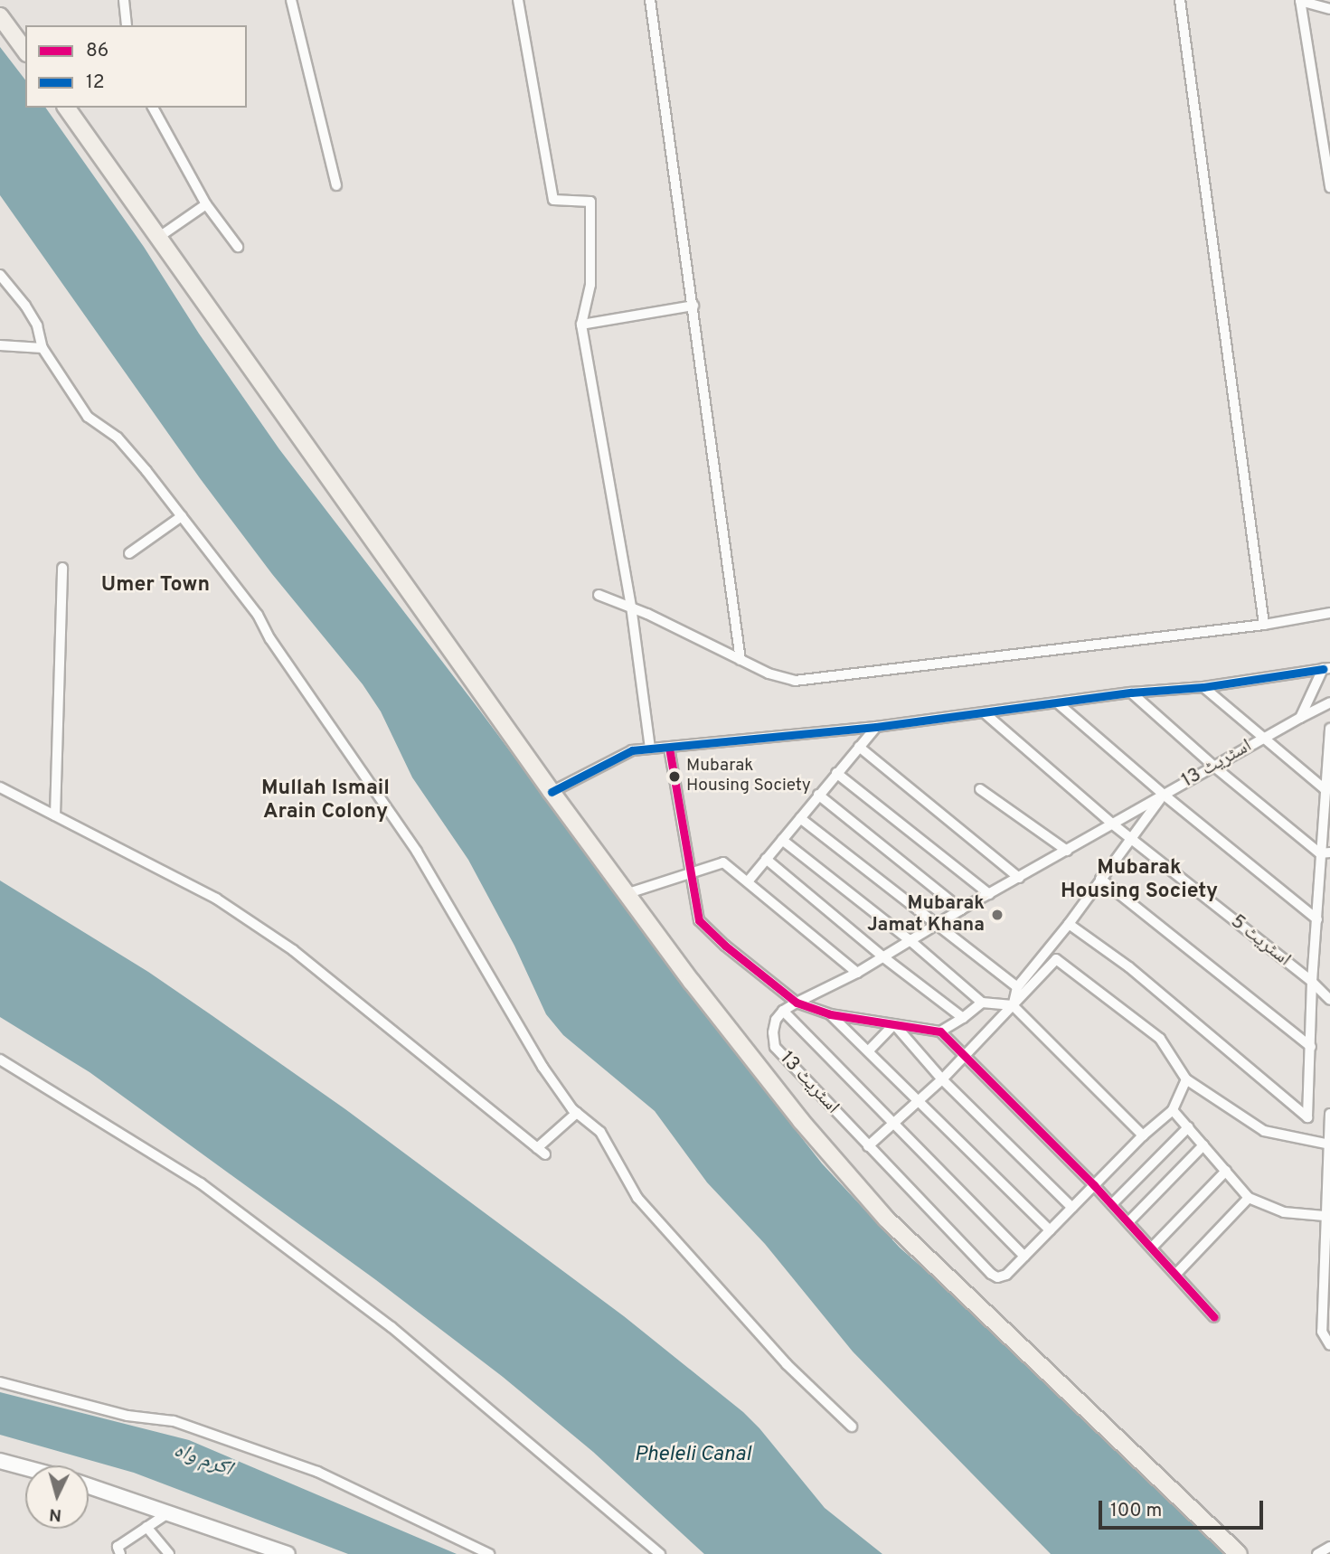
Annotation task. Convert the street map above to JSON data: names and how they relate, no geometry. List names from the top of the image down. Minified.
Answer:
{"streets":{"street":["اسٹریٹ 13","اسٹریٹ 5"]},"crossings":[["اسٹریٹ 13","اسٹریٹ 5"]],"districts":["Umer Town","Mullah Ismail Arain Colony","Mubarak Housing Society"],"water":["Pheleli Canal","اکرم واہ"],"places":["Mubarak Housing Society","Mubarak Jamat Khana"],"lines":["transit line 12","transit line 86"],"legend":["86","12"],"scale_bar":"100 m","north":"bottom"}
